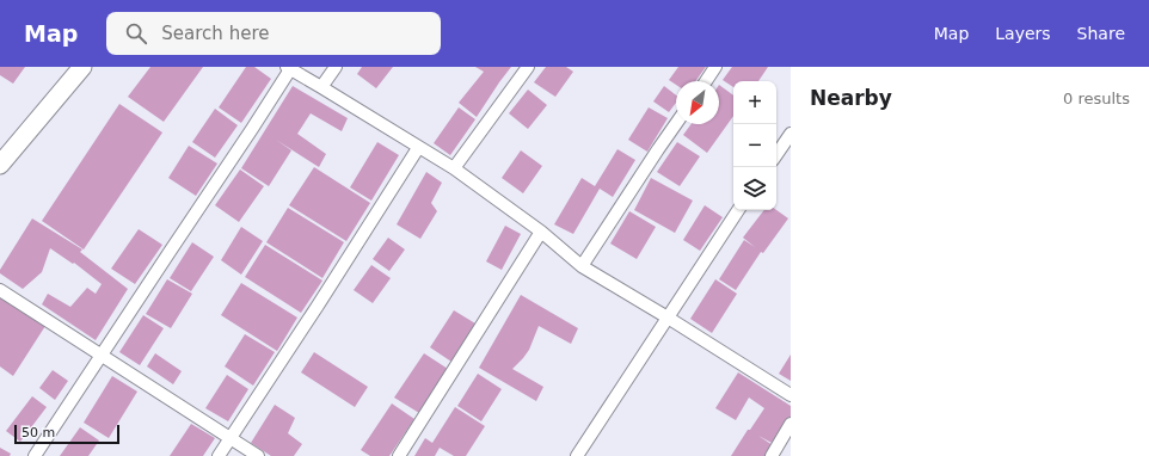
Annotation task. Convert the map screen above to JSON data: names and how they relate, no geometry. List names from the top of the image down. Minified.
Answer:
{"scale_bar":"50 m","north":"bottom left","page":{"header":"Map","search":"Search here","nav":["Map","Layers","Share"],"heading":["Nearby","0 results"],"map_buttons":["+","−"],"scale":"50 m"}}
